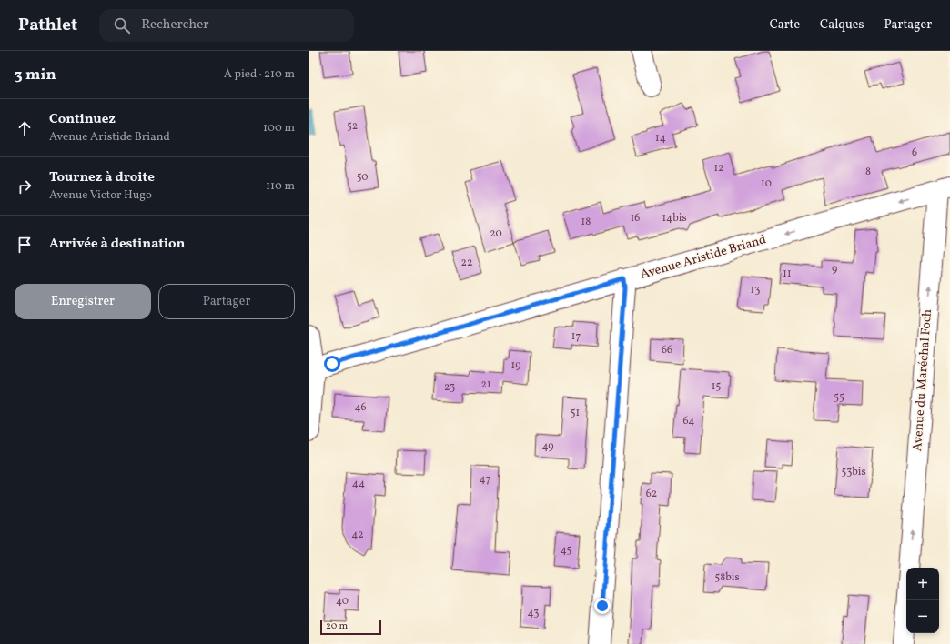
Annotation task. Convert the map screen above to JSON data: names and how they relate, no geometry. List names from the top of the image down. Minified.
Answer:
{"streets":{"street":["Avenue Aristide Briand","Avenue du Maréchal Foch"]},"crossings":[["Avenue Aristide Briand","Avenue du Maréchal Foch"]],"one_way":["Avenue Aristide Briand","Avenue du Maréchal Foch"],"house_numbers":["52","14","6","12","8","50","10","16","14bis","18","20","22","9","11","13","17","66","19","21","15","23","55","46","51","64","49","53bis","47","44","62","42","45","58bis","40","43"],"scale_bar":"20 m","page":{"header":"Pathlet","search":"Rechercher","nav":["Carte","Calques","Partager"],"heading":["3 min","À pied · 210 m"],"list":[["Continuez","Avenue Aristide Briand","100 m"],["Tournez à droite","Avenue Victor Hugo","110 m"],"Arrivée à destination"],"buttons":["Enregistrer","Partager"],"map_buttons":["+","−"],"scale":"20 m"}}
